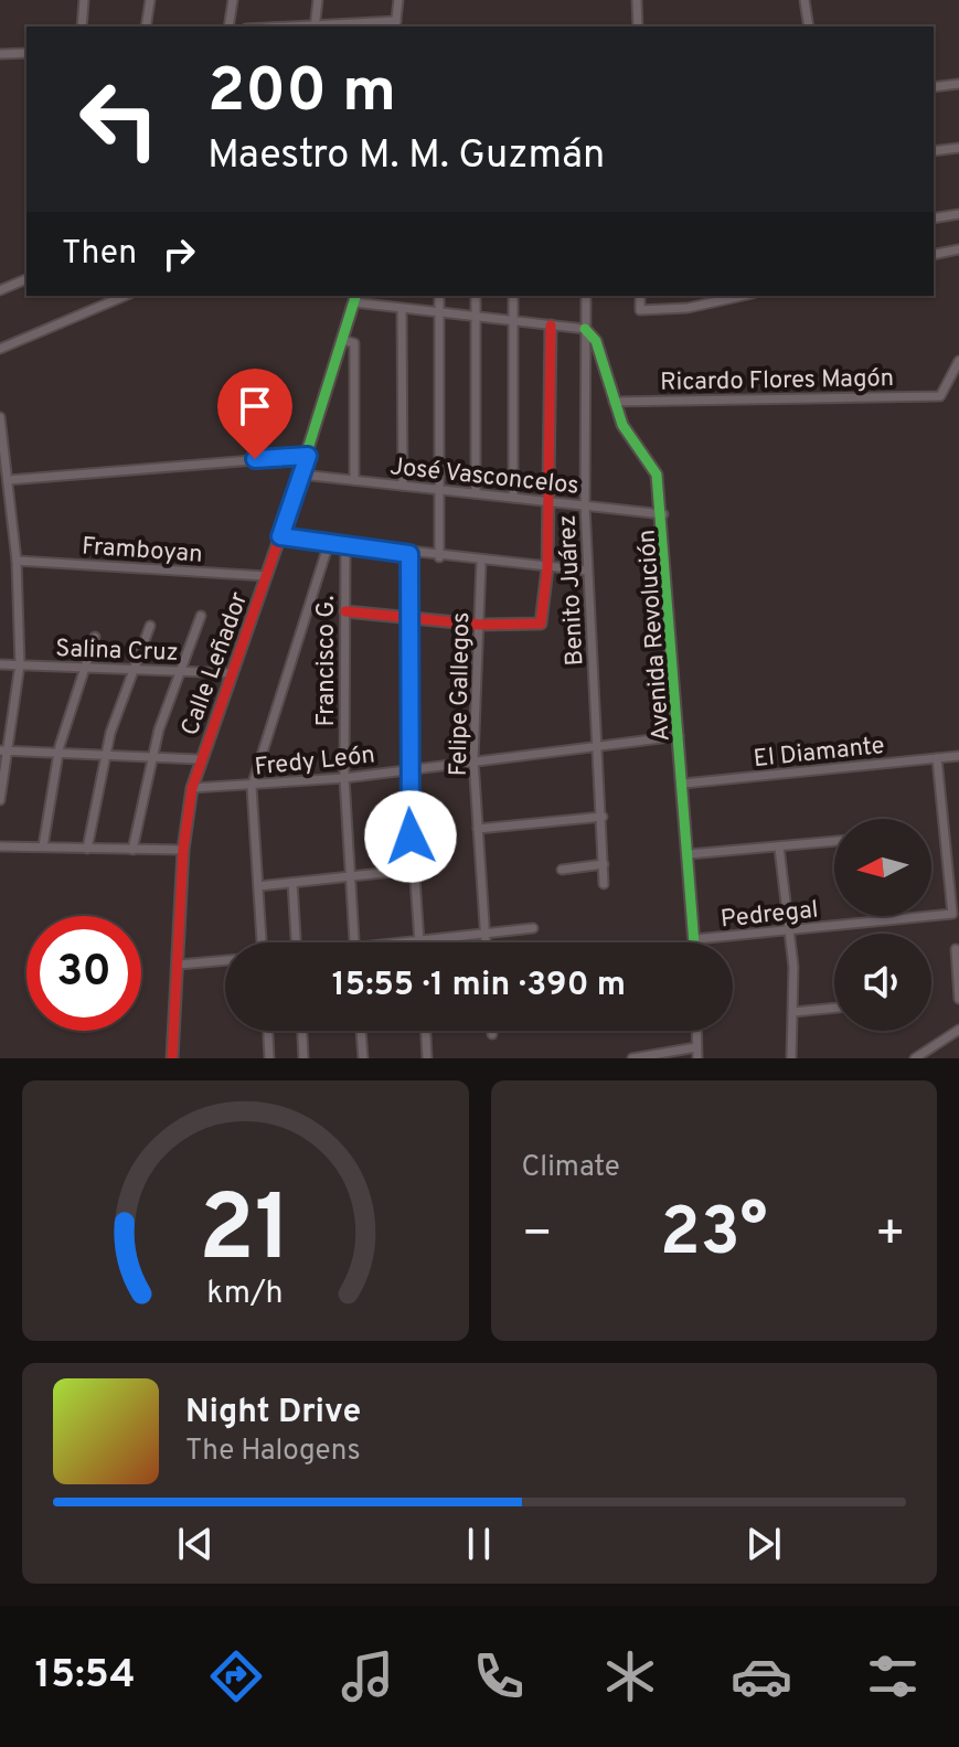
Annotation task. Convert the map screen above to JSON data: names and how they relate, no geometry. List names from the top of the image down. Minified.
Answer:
{"streets":{"street":["Ricardo Flores Magón","José Vasconcelos","Framboyan","Benito Juárez","Avenida Revolución","Salina Cruz","Francisco G.","Calle Leñador","Felipe Gallegos","El Diamante","Fredy León","Pedregal"]},"crossings":[["Ricardo Flores Magón","Avenida Revolución"],["José Vasconcelos","Benito Juárez"],["José Vasconcelos","Avenida Revolución"],["José Vasconcelos","Calle Leñador"],["Framboyan","Calle Leñador"],["Benito Juárez","Avenida Revolución"],["Benito Juárez","Fredy León"],["Avenida Revolución","El Diamante"],["Avenida Revolución","Fredy León"],["Avenida Revolución","Pedregal"],["Salina Cruz","Calle Leñador"],["Francisco G.","Fredy León"],["Calle Leñador","Fredy León"],["Felipe Gallegos","Fredy León"],["El Diamante","Pedregal"]],"north":"left","page":{"turn":["200 m","Maestro M. M. Guzmán"],"then":"Then","limit":"30","trip":"15:55 · 1 min · 390 m","tile":"Climate","heat":["−","23°","+"],"song":["Night Drive","The Halogens"],"tabs":"15:54","gauge":["21","km/h"]}}
